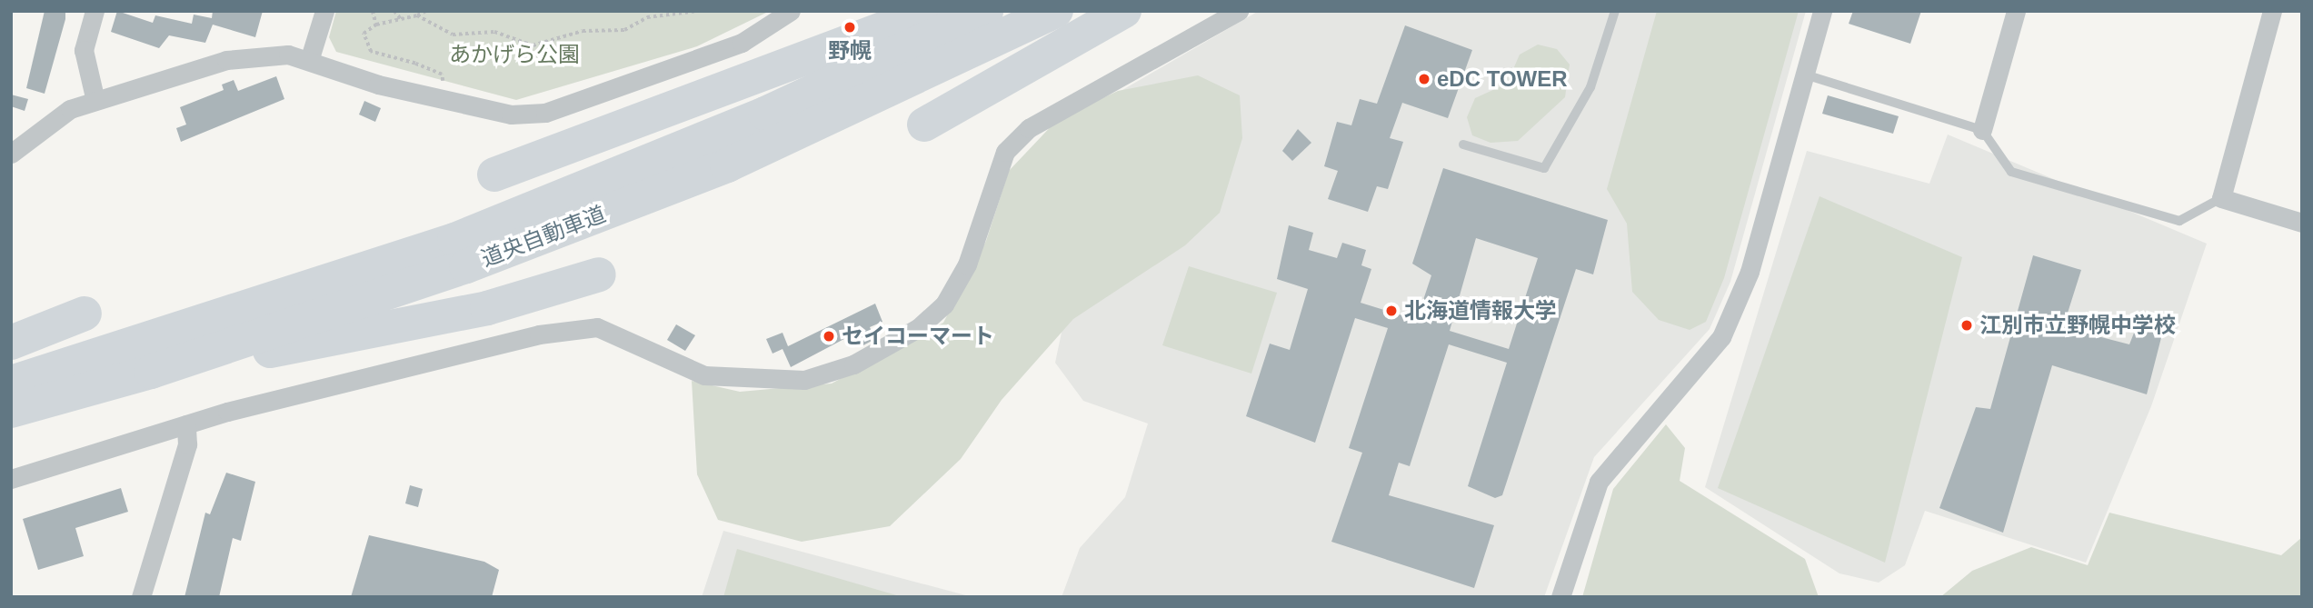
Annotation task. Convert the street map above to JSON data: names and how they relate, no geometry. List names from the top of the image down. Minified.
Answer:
{"streets":{"highway":["道央自動車道"]},"parks":["あかげら公園"],"places":["野幌","eDC TOWER","北海道情報大学","江別市立野幌中学校","セイコーマート"]}
